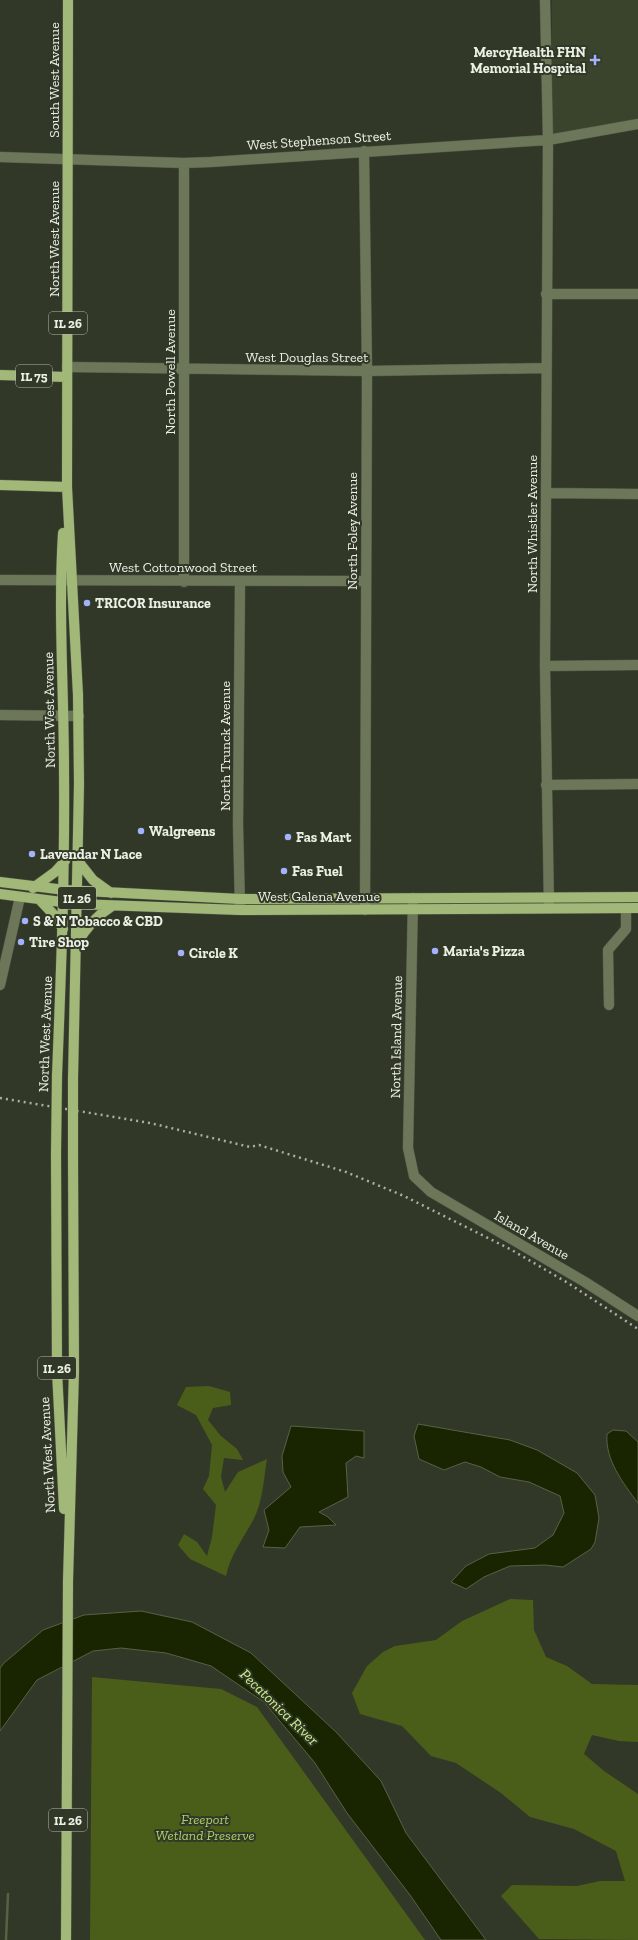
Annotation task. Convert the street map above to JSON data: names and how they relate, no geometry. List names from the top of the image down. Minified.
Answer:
{"streets":{"main road":["South West Avenue","North West Avenue","IL 26","West Douglas Street","IL 75","West Galena Avenue"],"street":["West Stephenson Street","North Powell Avenue","North Whistler Avenue","North Foley Avenue","West Cottonwood Street","North Trunck Avenue","North Island Avenue","Island Avenue"]},"crossings":[["South West Avenue","West Stephenson Street"],["South West Avenue","North West Avenue"],["West Stephenson Street","North West Avenue"],["West Stephenson Street","North Powell Avenue"],["West Stephenson Street","North Whistler Avenue"],["West Stephenson Street","North Foley Avenue"],["North West Avenue","West Douglas Street"],["North West Avenue","West Cottonwood Street"],["North West Avenue","West Galena Avenue"],["West Douglas Street","North Powell Avenue"],["West Douglas Street","North Whistler Avenue"],["West Douglas Street","North Foley Avenue"],["North Powell Avenue","West Cottonwood Street"],["North Whistler Avenue","West Galena Avenue"],["North Foley Avenue","West Cottonwood Street"],["North Foley Avenue","West Galena Avenue"],["West Cottonwood Street","North Trunck Avenue"],["North Trunck Avenue","West Galena Avenue"],["West Galena Avenue","North Island Avenue"],["North Island Avenue","Island Avenue"]],"water":["Pecatonica River"],"parks":["Freeport Wetland Preserve"],"places":{"health":["MercyHealth FHN Memorial Hospital"],"other":["TRICOR Insurance","Walgreens","Fas Mart","Lavendar N Lace","Fas Fuel","S & N Tobacco & CBD","Tire Shop","Maria's Pizza","Circle K"]}}
